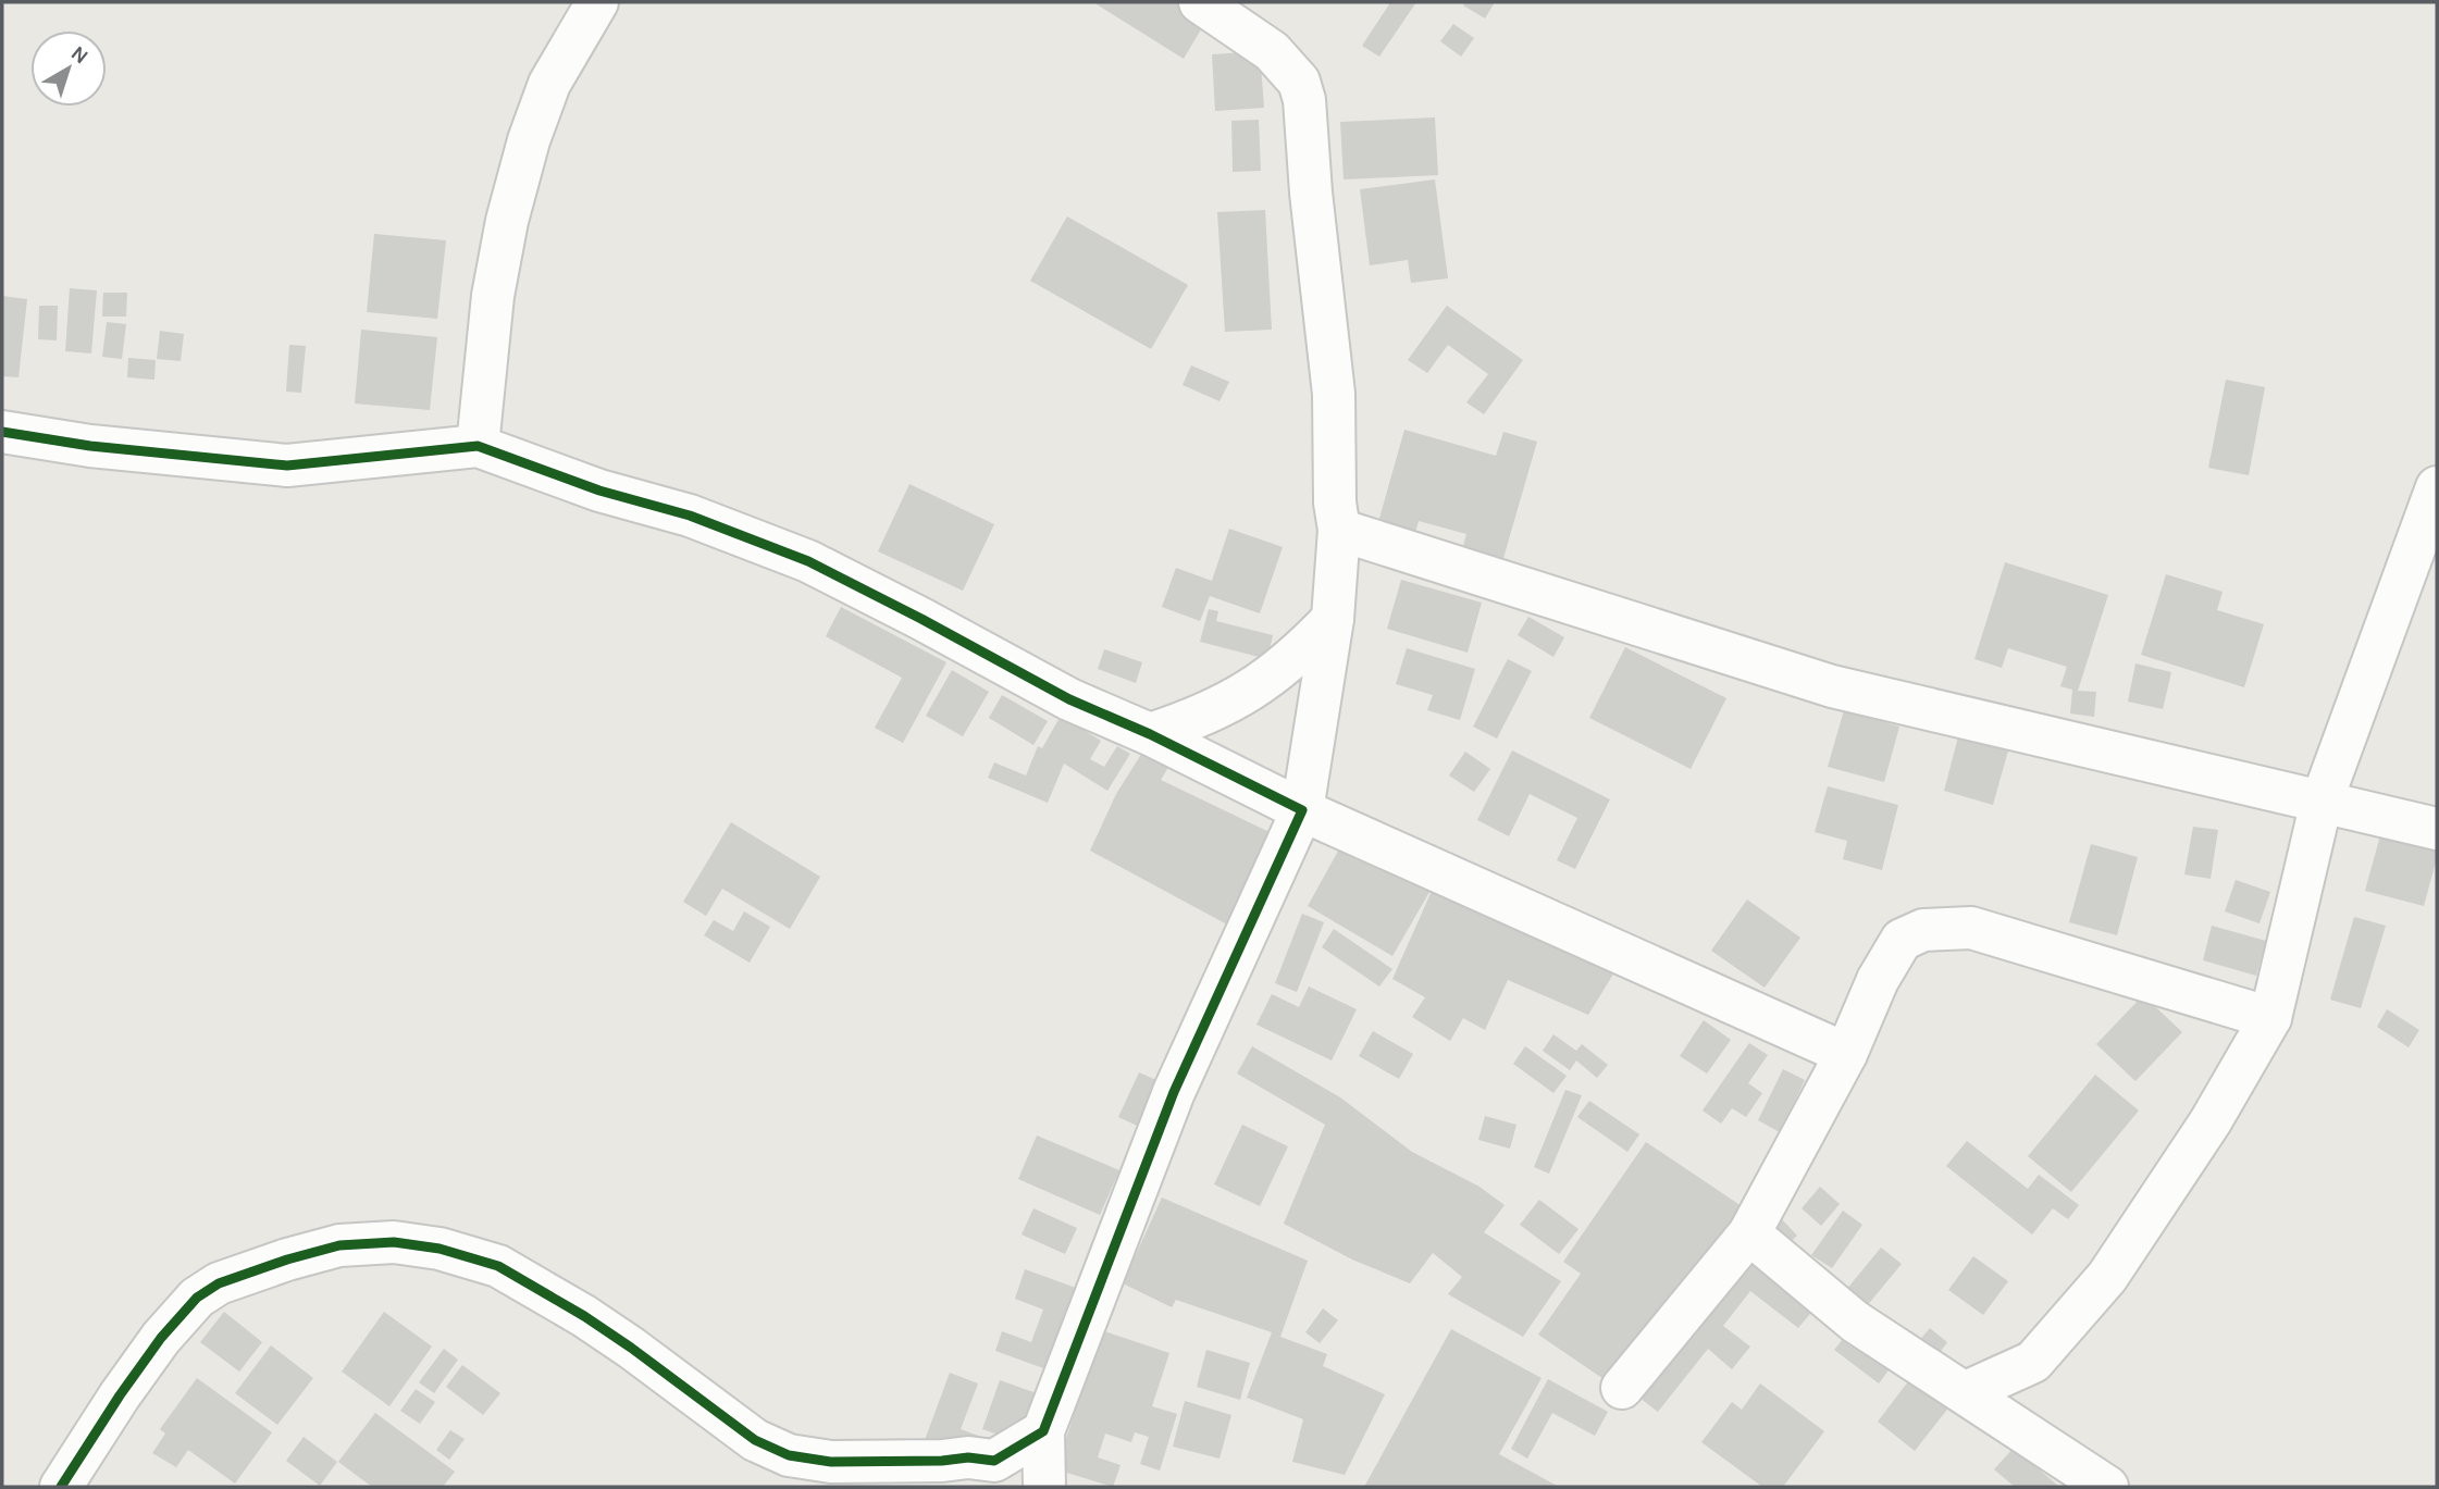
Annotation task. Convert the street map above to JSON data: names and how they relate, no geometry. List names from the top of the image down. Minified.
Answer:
{"north":"top right"}
